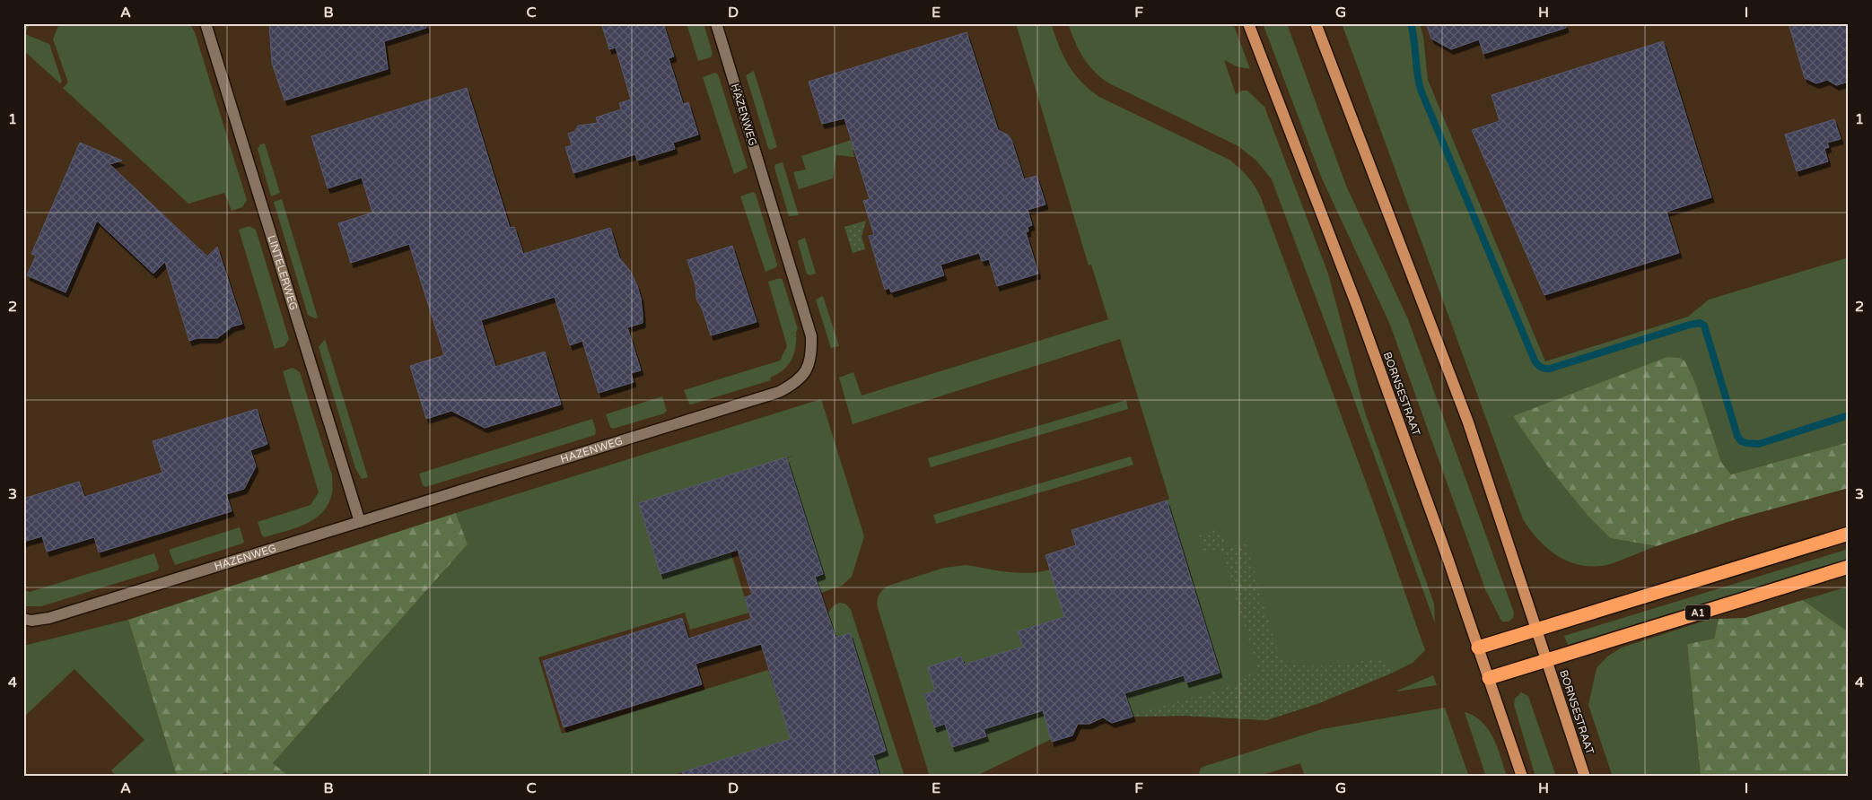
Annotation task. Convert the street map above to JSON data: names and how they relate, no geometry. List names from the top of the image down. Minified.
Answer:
{"streets":{"highway":["A1"],"main road":["BORNSESTRAAT"],"street":["HAZENWEG","LINTELERWEG"]},"crossings":[["HAZENWEG","LINTELERWEG"],["BORNSESTRAAT","A1"]],"grid":{"columns":["A","B","C","D","E","F","G","H","I"],"rows":["1","2","3","4"]}}
